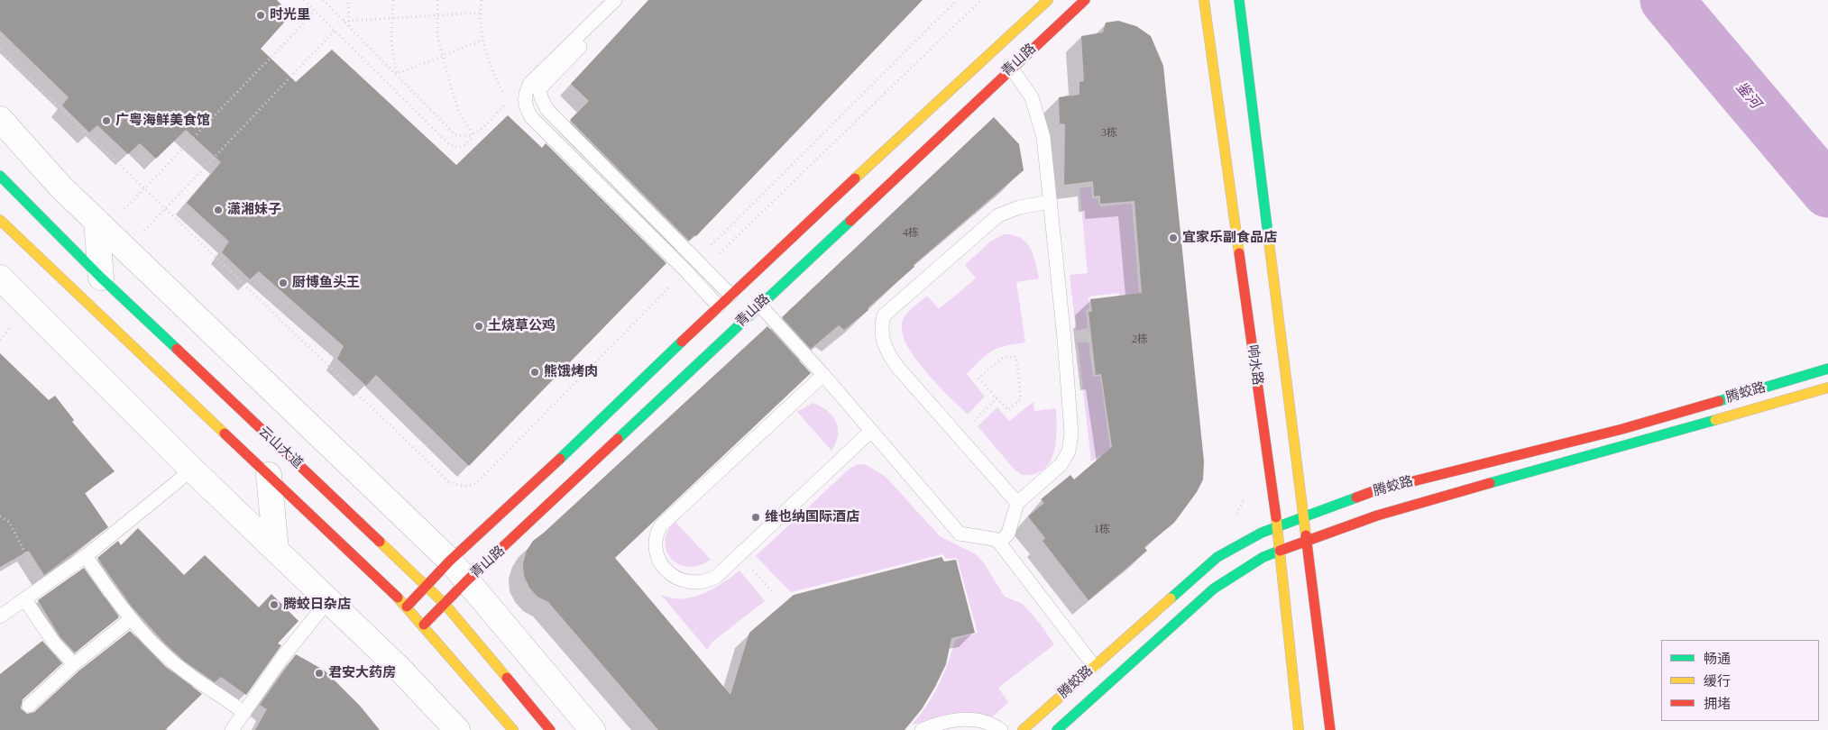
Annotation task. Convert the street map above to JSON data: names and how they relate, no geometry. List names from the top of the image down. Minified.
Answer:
{"streets":{"main road":["青山路","响水路","腾蛟路","云山大道"]},"crossings":[["青山路","云山大道"],["响水路","腾蛟路"]],"water":["鉴河"],"places":["时光里","广粤海鲜美食馆","潇湘妹子","宜家乐副食品店","厨博鱼头王","土烧草公鸡","熊饿烤肉","维也纳国际酒店","腾蛟日杂店","君安大药房"],"house_numbers":["3栋","4栋","2栋","1栋"],"legend":["畅通","缓行","拥堵"]}
